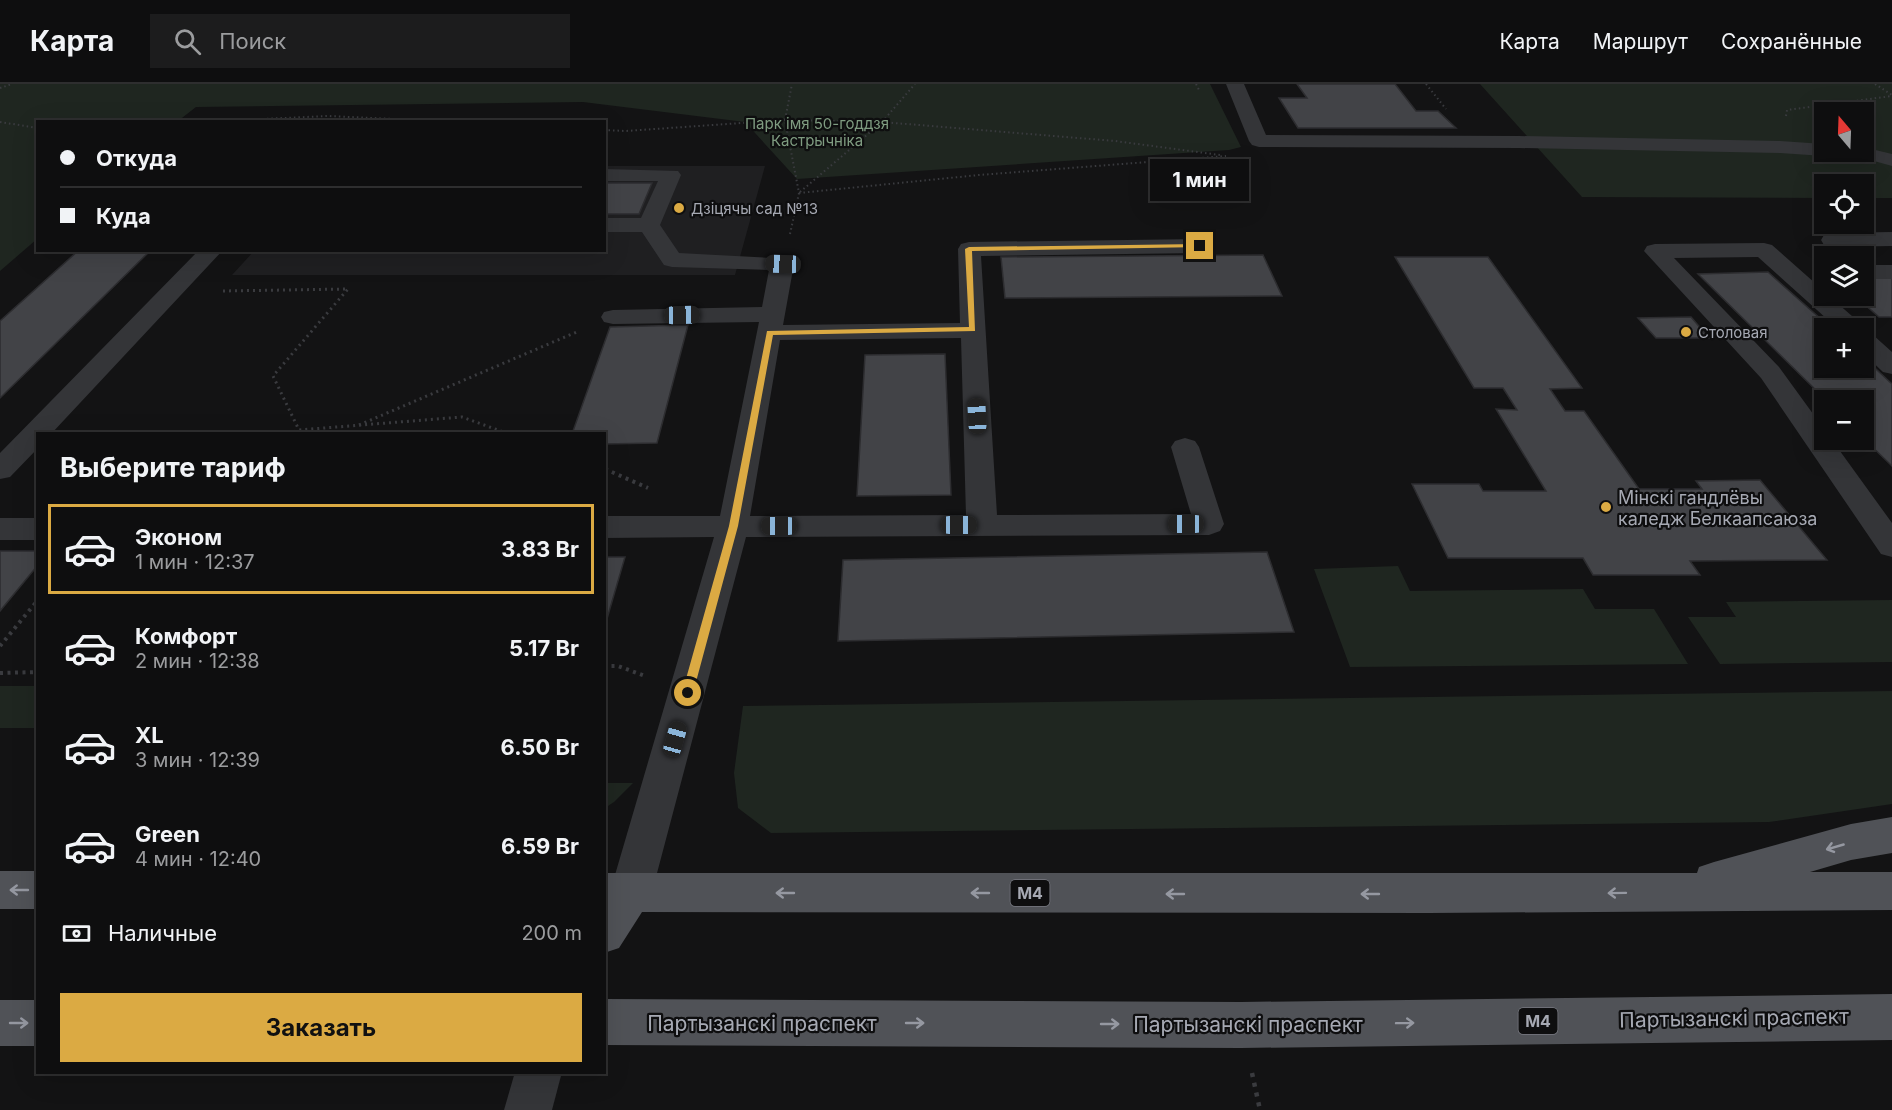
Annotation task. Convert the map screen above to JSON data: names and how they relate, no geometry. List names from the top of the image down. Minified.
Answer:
{"streets":{"main road":["М4","Партызанскі праспект"]},"parks":["Парк імя 50-годдзя Кастрычніка"],"places":["Дзіцячы сад №13","Столовая","Мінскі гандлёвы каледж Белкаапсаюза"],"north":"top","page":{"header":"Карта","search":"Поиск","nav":["Карта","Маршрут","Сохранённые"],"map_buttons":["+","−"],"banner":["Откуда","Куда"],"bubble":"1 мин","heading":"Выберите тариф","list":[{"name":"Эконом","note":"1 мин · 12:37","value":"3.83 Br"},{"name":"Комфорт","note":"2 мин · 12:38","value":"5.17 Br"},{"name":"XL","note":"3 мин · 12:39","value":"6.50 Br"},{"name":"Green","note":"4 мин · 12:40","value":"6.59 Br"}],"pay":["Наличные","200 m"],"buttons":"Заказать"}}
